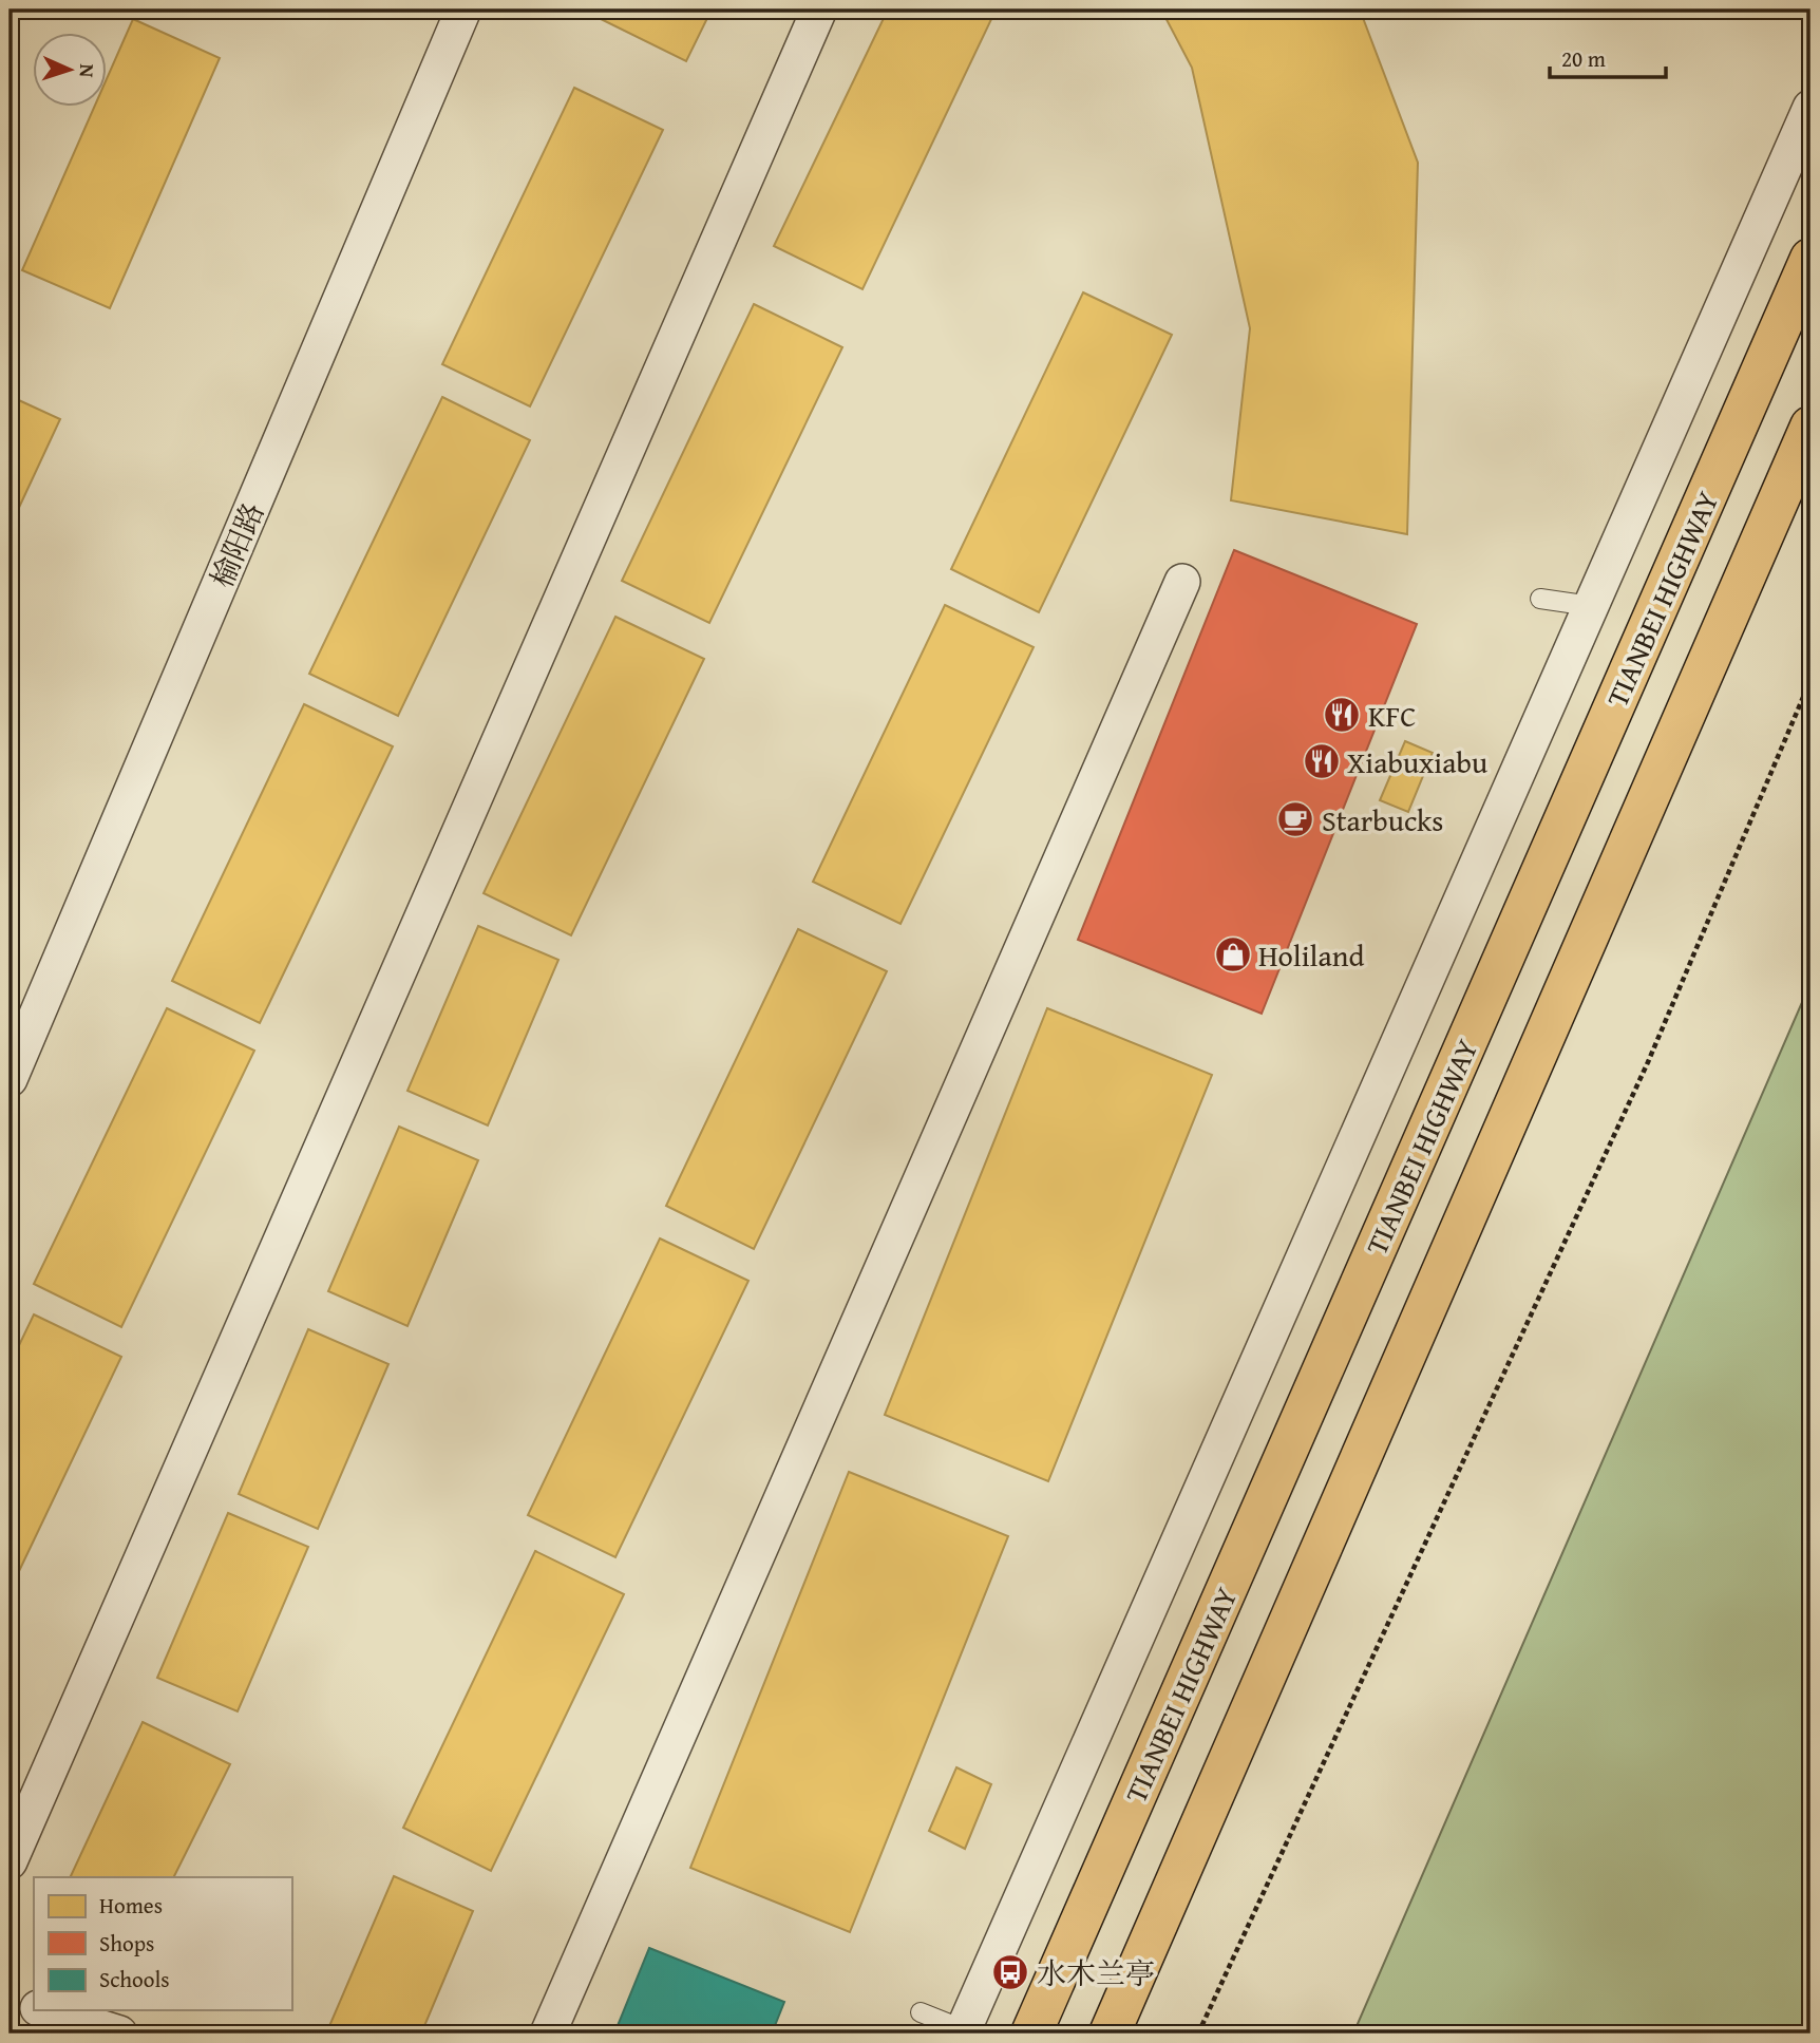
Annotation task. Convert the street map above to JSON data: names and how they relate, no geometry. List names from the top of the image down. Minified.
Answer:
{"streets":{"main road":["TIANBEI HIGHWAY"],"street":["榆阳路"]},"places":{"restaurant":["KFC","Xiabuxiabu"],"cafe":["Starbucks"],"shop":["Holiland"],"bus stop":["水木兰亭"]},"legend":["Homes","Shops","Schools"],"scale_bar":"20 m","north":"right"}
